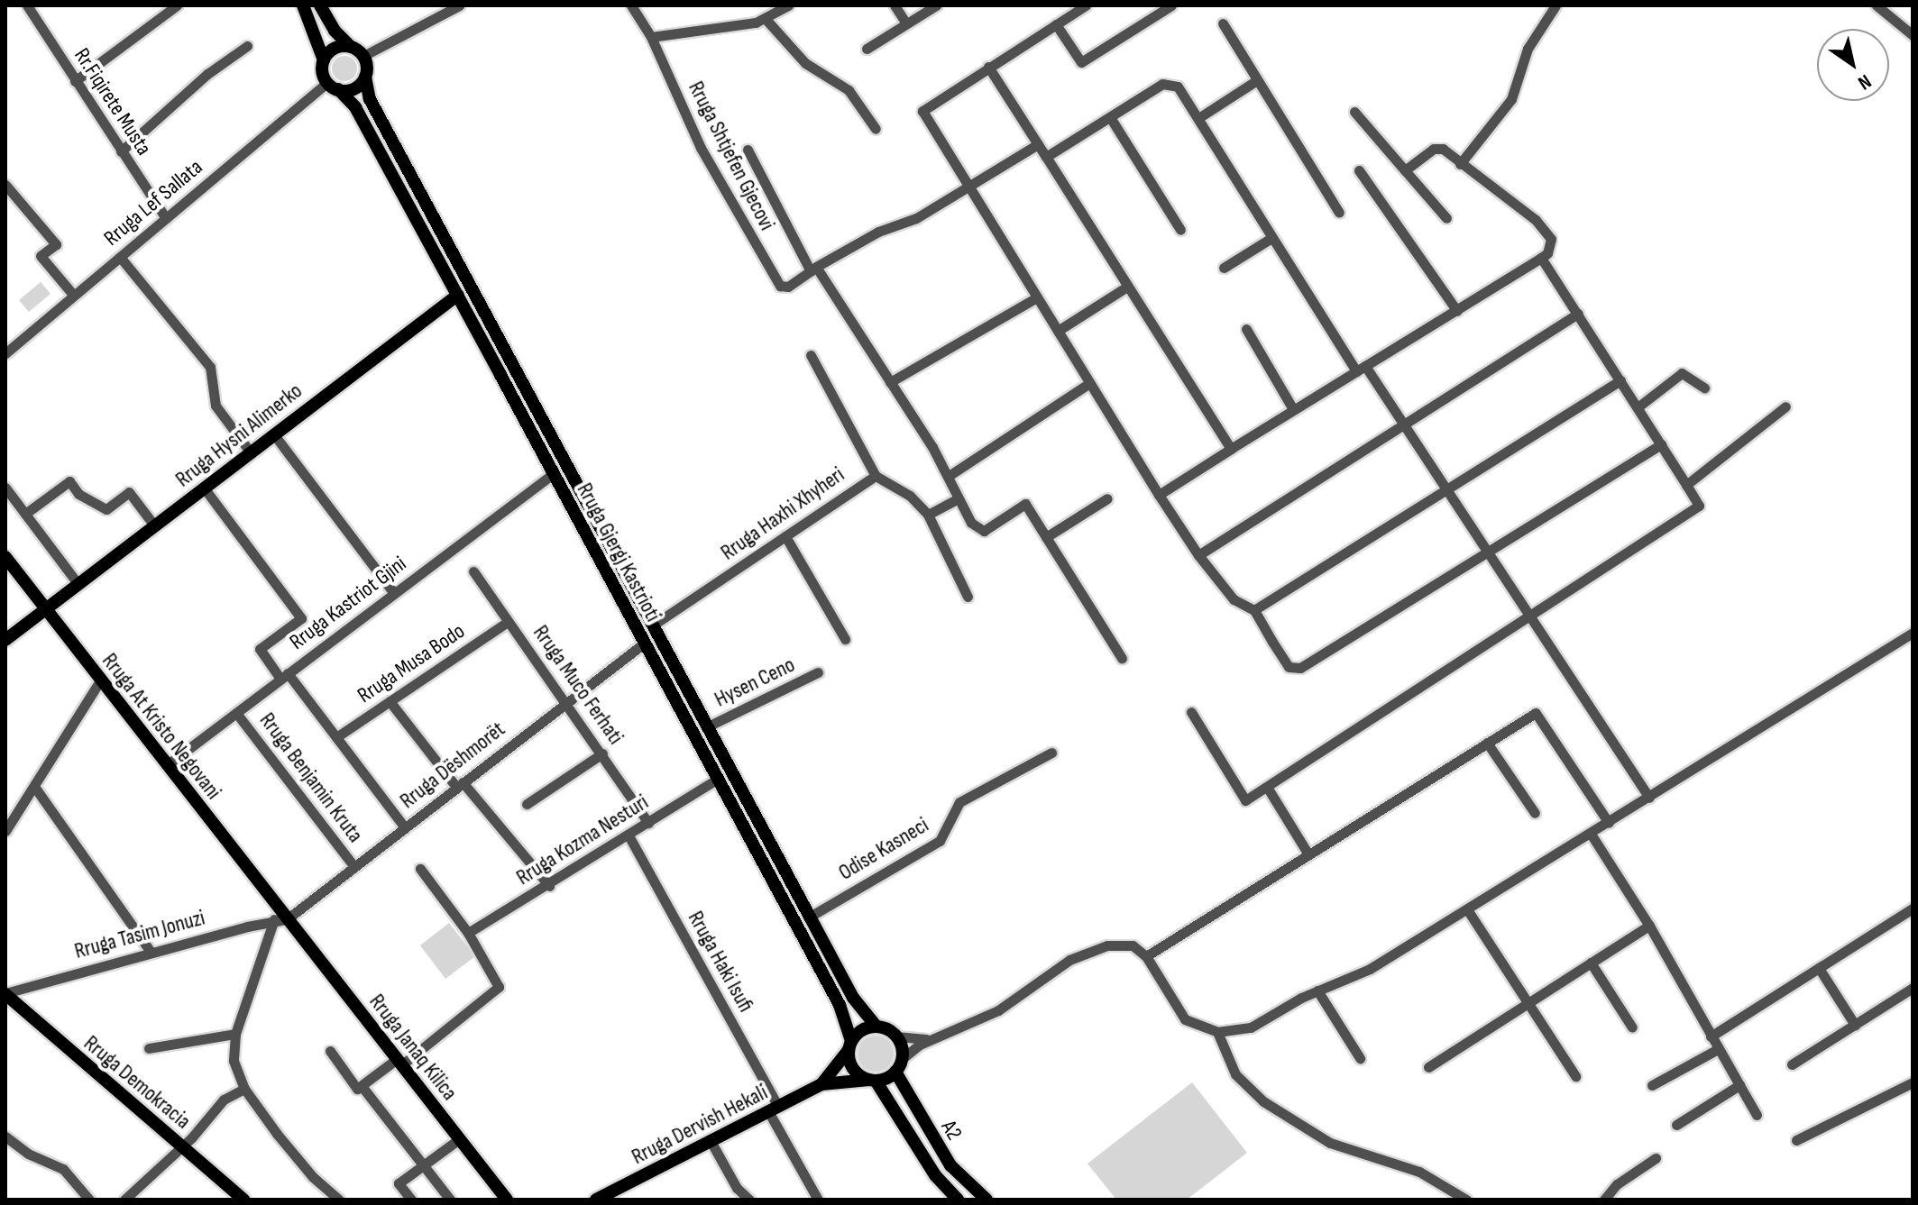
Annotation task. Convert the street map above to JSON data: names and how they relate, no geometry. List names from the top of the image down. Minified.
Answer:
{"streets":{"main road":["Rruga Hysni Alimerko","Rruga Gjergj Kastrioti","Rruga At Kristo Negovani","Rruga Janaq Kilica","Rruga Demokracia","Rruga Dervish Hekali","A2"],"street":["Rr.Fiqirete Musta","Rruga Shtjefen Gjecovi","Rruga Lef Sallata","Rruga Haxhi Xhyheri","Rruga Kastriot Gjini","Rruga Musa Bodo","Hysen Ceno","Rruga Muco Ferhati","Rruga Dëshmorët","Rruga Benjamin Kruta","Rruga Kozma Nesturi","Odise Kasneci","Rruga Tasim Jonuzi","Rruga Haki Isufi"]},"crossings":[["Rr.Fiqirete Musta","Rruga Lef Sallata"],["Rruga Lef Sallata","Rruga Gjergj Kastrioti"],["Rruga Hysni Alimerko","Rruga Gjergj Kastrioti"],["Rruga Hysni Alimerko","Rruga At Kristo Negovani"],["Rruga Haxhi Xhyheri","Rruga Gjergj Kastrioti"],["Rruga Gjergj Kastrioti","Rruga Kastriot Gjini"],["Rruga Gjergj Kastrioti","Hysen Ceno"],["Rruga Gjergj Kastrioti","Rruga Dëshmorët"],["Rruga Gjergj Kastrioti","Rruga Kozma Nesturi"],["Rruga Gjergj Kastrioti","Odise Kasneci"],["Rruga Gjergj Kastrioti","Rruga Dervish Hekali"],["Rruga Gjergj Kastrioti","A2"],["Rruga Kastriot Gjini","Rruga At Kristo Negovani"],["Rruga Kastriot Gjini","Rruga Benjamin Kruta"],["Rruga Musa Bodo","Rruga Muco Ferhati"],["Rruga Muco Ferhati","Rruga Dëshmorët"],["Rruga Muco Ferhati","Rruga Kozma Nesturi"],["Rruga At Kristo Negovani","Rruga Dëshmorët"],["Rruga At Kristo Negovani","Rruga Tasim Jonuzi"],["Rruga At Kristo Negovani","Rruga Janaq Kilica"],["Rruga Dëshmorët","Rruga Benjamin Kruta"],["Rruga Dëshmorët","Rruga Tasim Jonuzi"],["Rruga Dëshmorët","Rruga Janaq Kilica"],["Rruga Kozma Nesturi","Rruga Haki Isufi"],["Rruga Tasim Jonuzi","Rruga Janaq Kilica"],["Rruga Tasim Jonuzi","Rruga Demokracia"],["Rruga Haki Isufi","Rruga Dervish Hekali"],["Rruga Dervish Hekali","A2"]],"north":"bottom right"}
